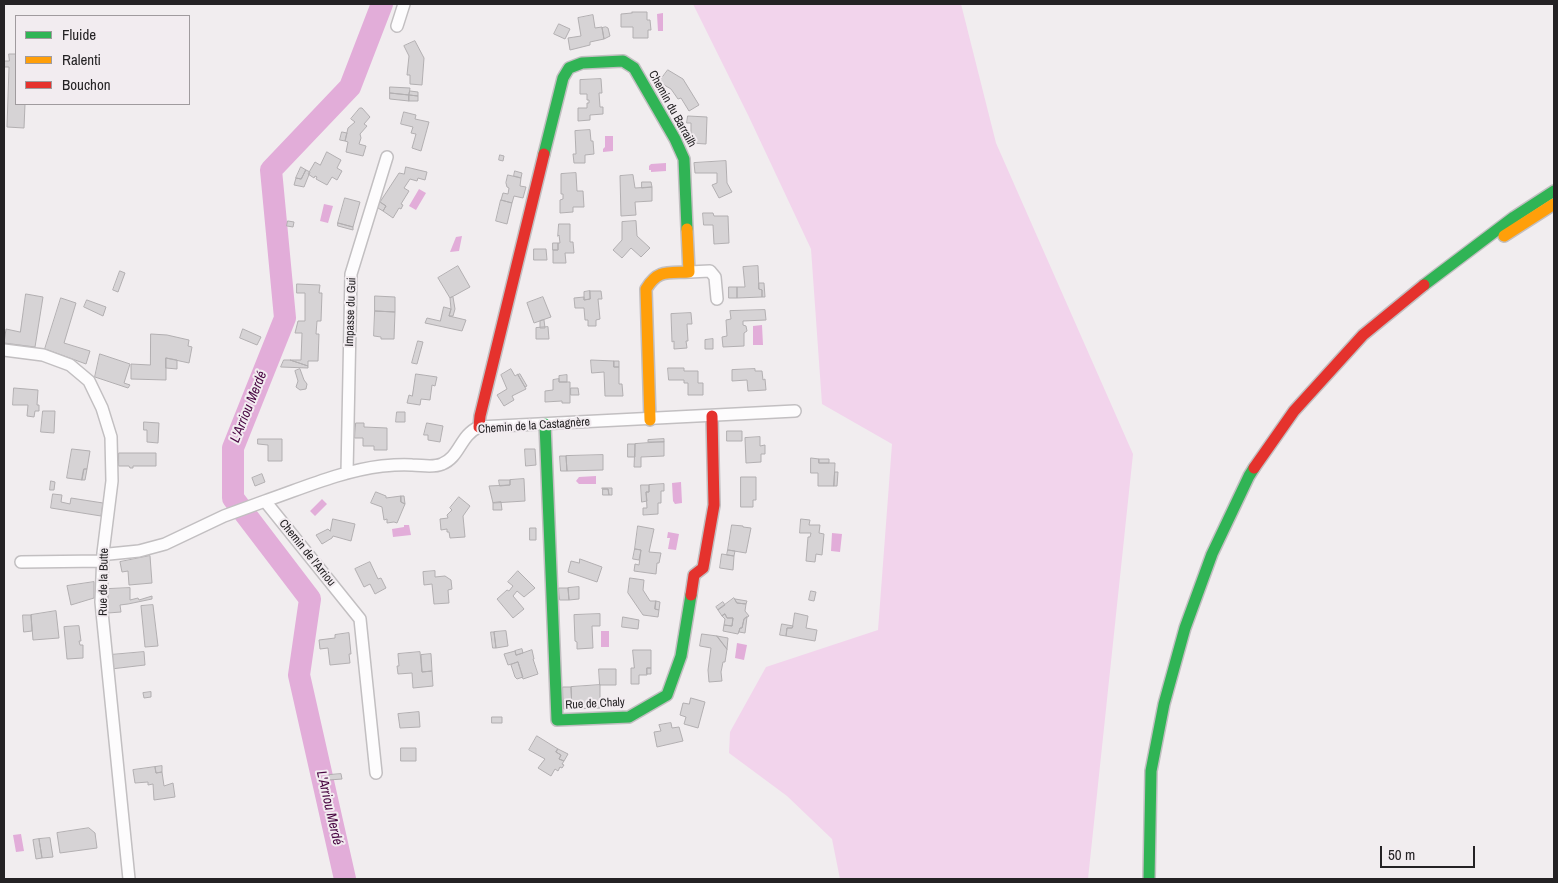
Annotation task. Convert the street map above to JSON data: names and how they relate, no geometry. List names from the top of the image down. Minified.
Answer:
{"streets":{"street":["Chemin du Barrailh","Impasse du Gui","Chemin de la Castagnère","Chemin de l'Arriou","Rue de la Butte","Rue de Chaly"]},"crossings":[["Chemin du Barrailh","Chemin de la Castagnère"],["Impasse du Gui","Chemin de la Castagnère"],["Chemin de la Castagnère","Chemin de l'Arriou"],["Chemin de la Castagnère","Rue de Chaly"]],"water":["L'Arriou Merdé"],"legend":["Fluide","Ralenti","Bouchon"],"scale_bar":"50 m"}
